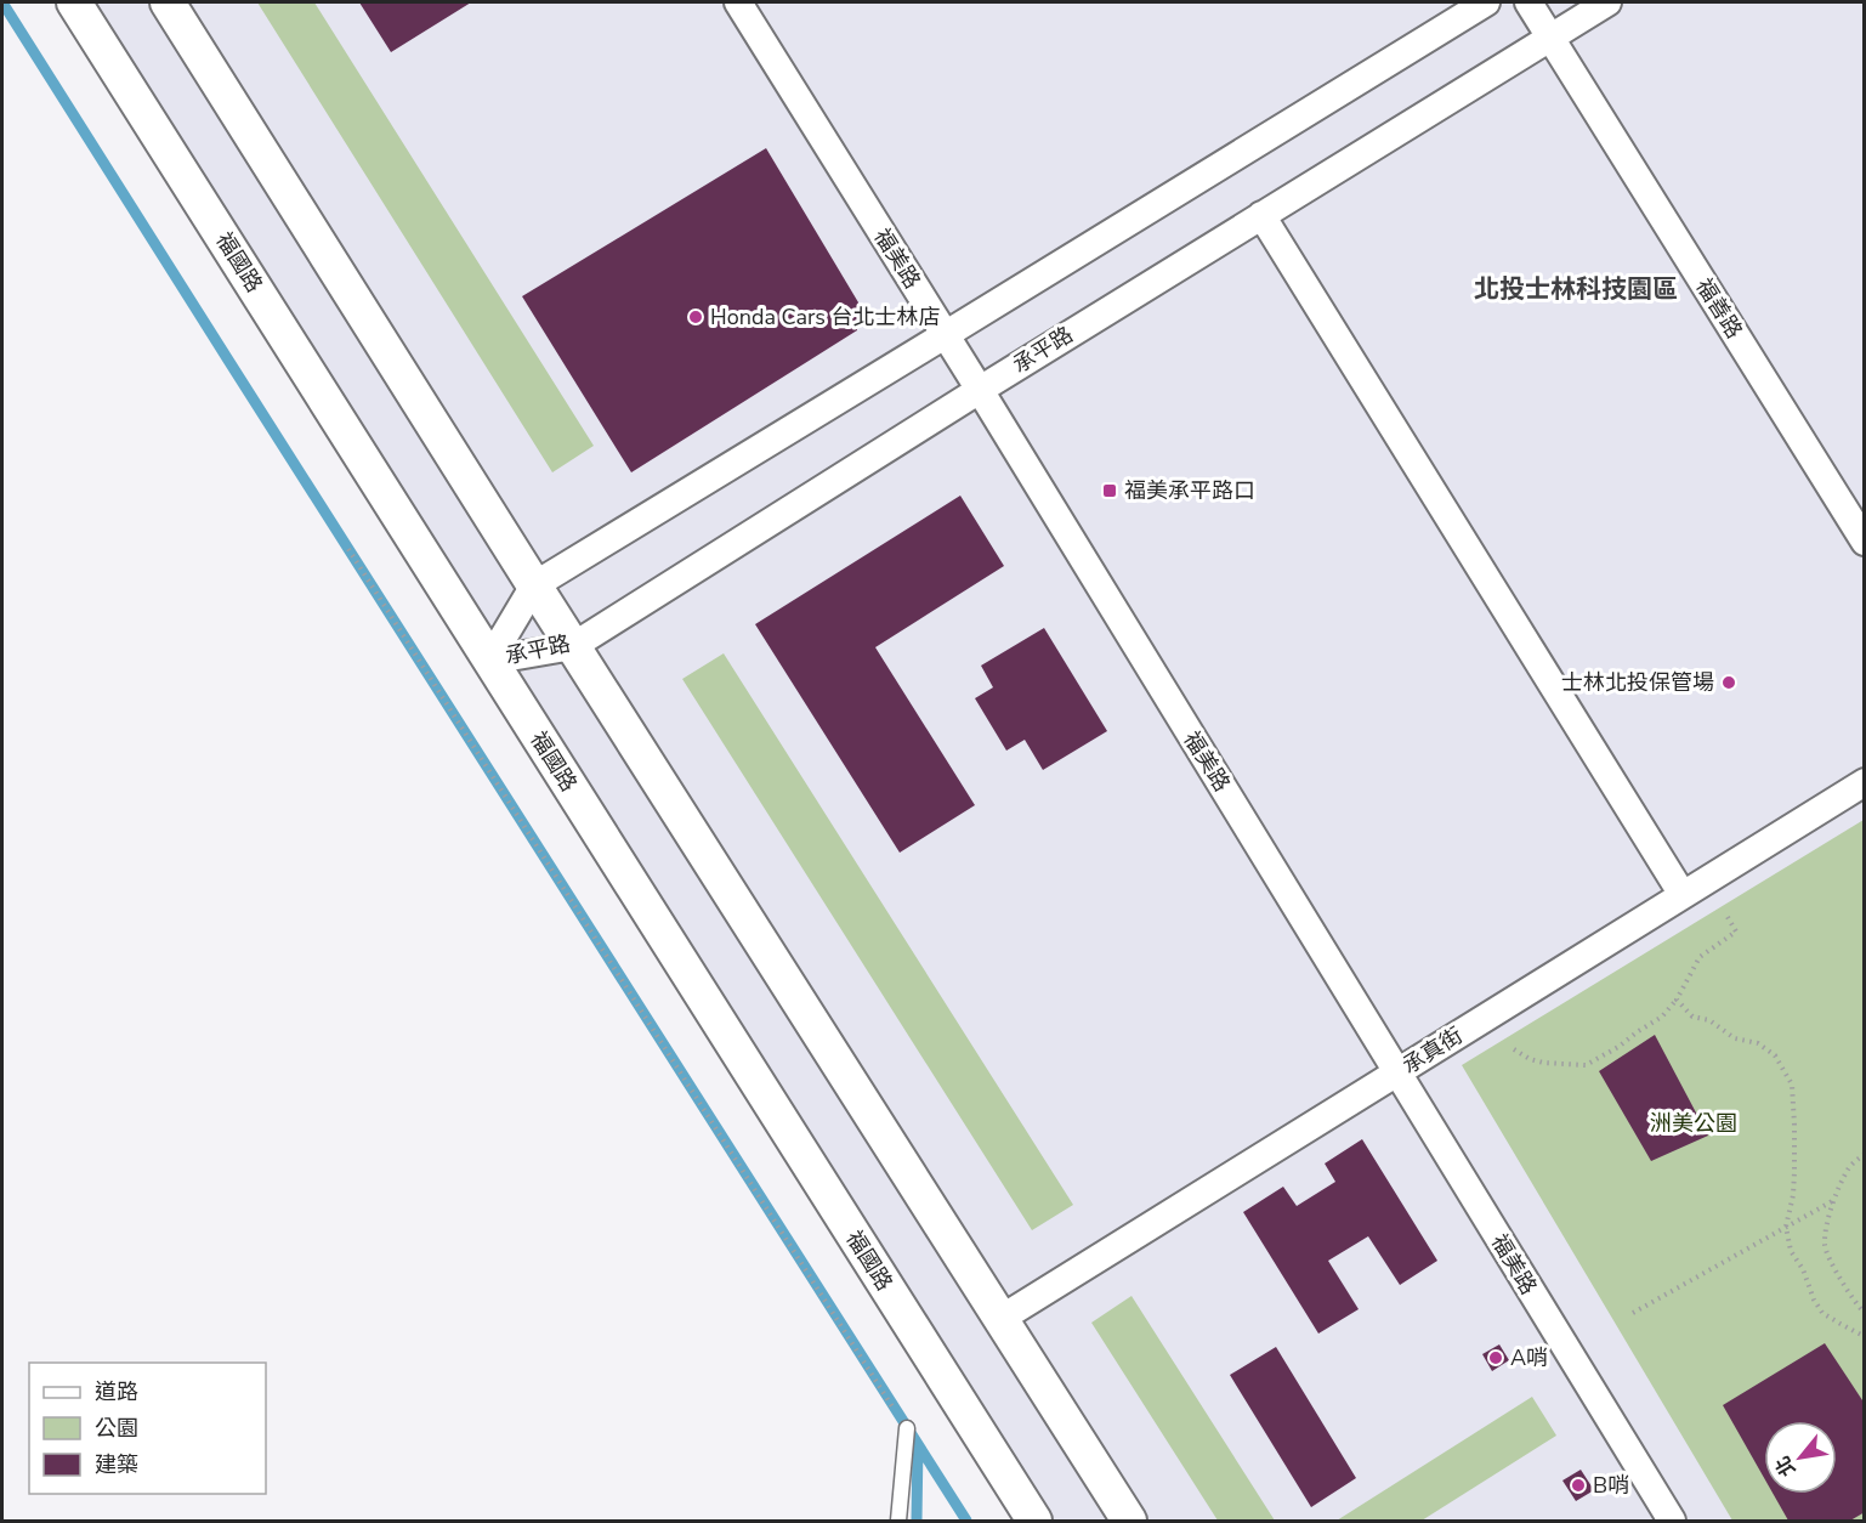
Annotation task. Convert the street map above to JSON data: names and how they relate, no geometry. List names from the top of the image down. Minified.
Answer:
{"streets":{"street":["福美路","福國路","福善路","承平路","承真街"]},"crossings":[["福美路","承平路"],["福美路","承真街"],["福國路","承平路"],["福善路","承平路"]],"districts":["北投士林科技園區"],"parks":["洲美公園"],"places":{"other":["Honda Cars 台北士林店","士林北投保管場","A哨","B哨"],"transit":["福美承平路口"]},"legend":["道路","公園","建築"],"north":"bottom left"}
